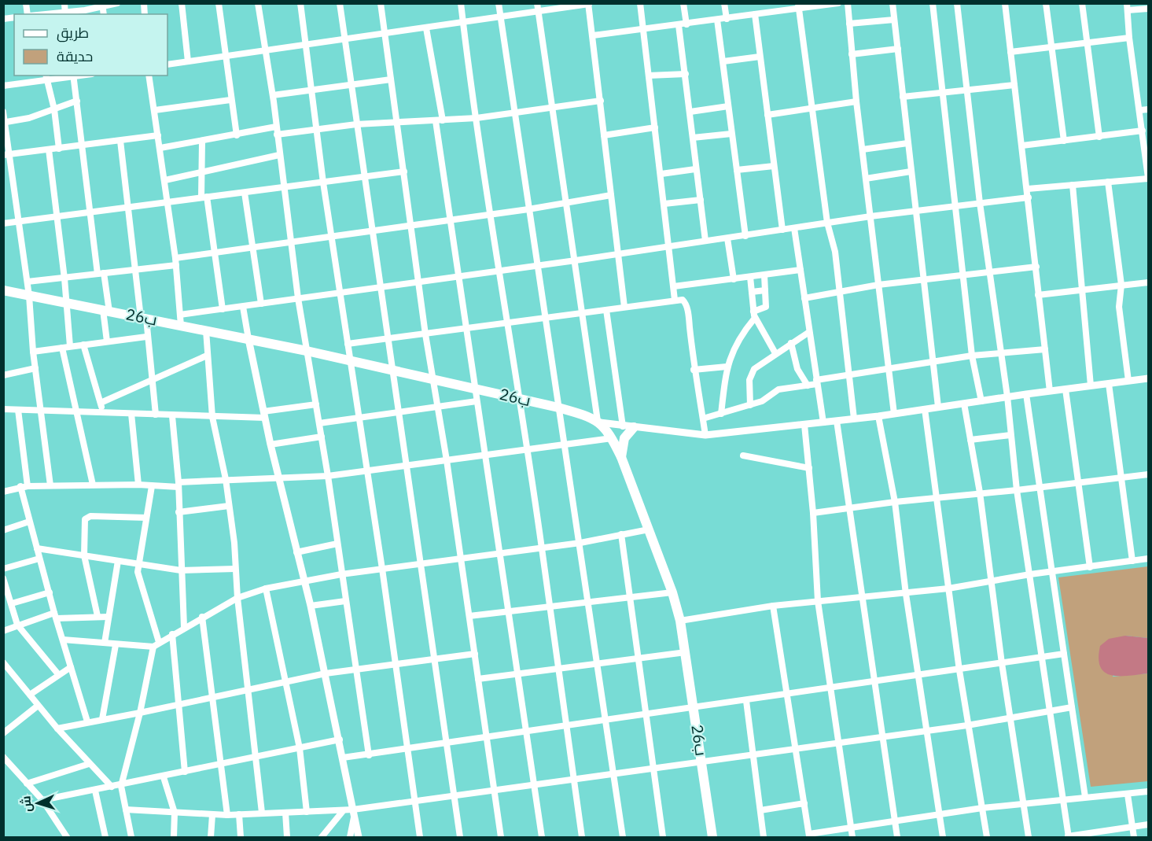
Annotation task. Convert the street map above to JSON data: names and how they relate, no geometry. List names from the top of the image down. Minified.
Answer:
{"streets":{"highway":["26ب"]},"legend":["طريق","حديقة"],"north":"left"}
